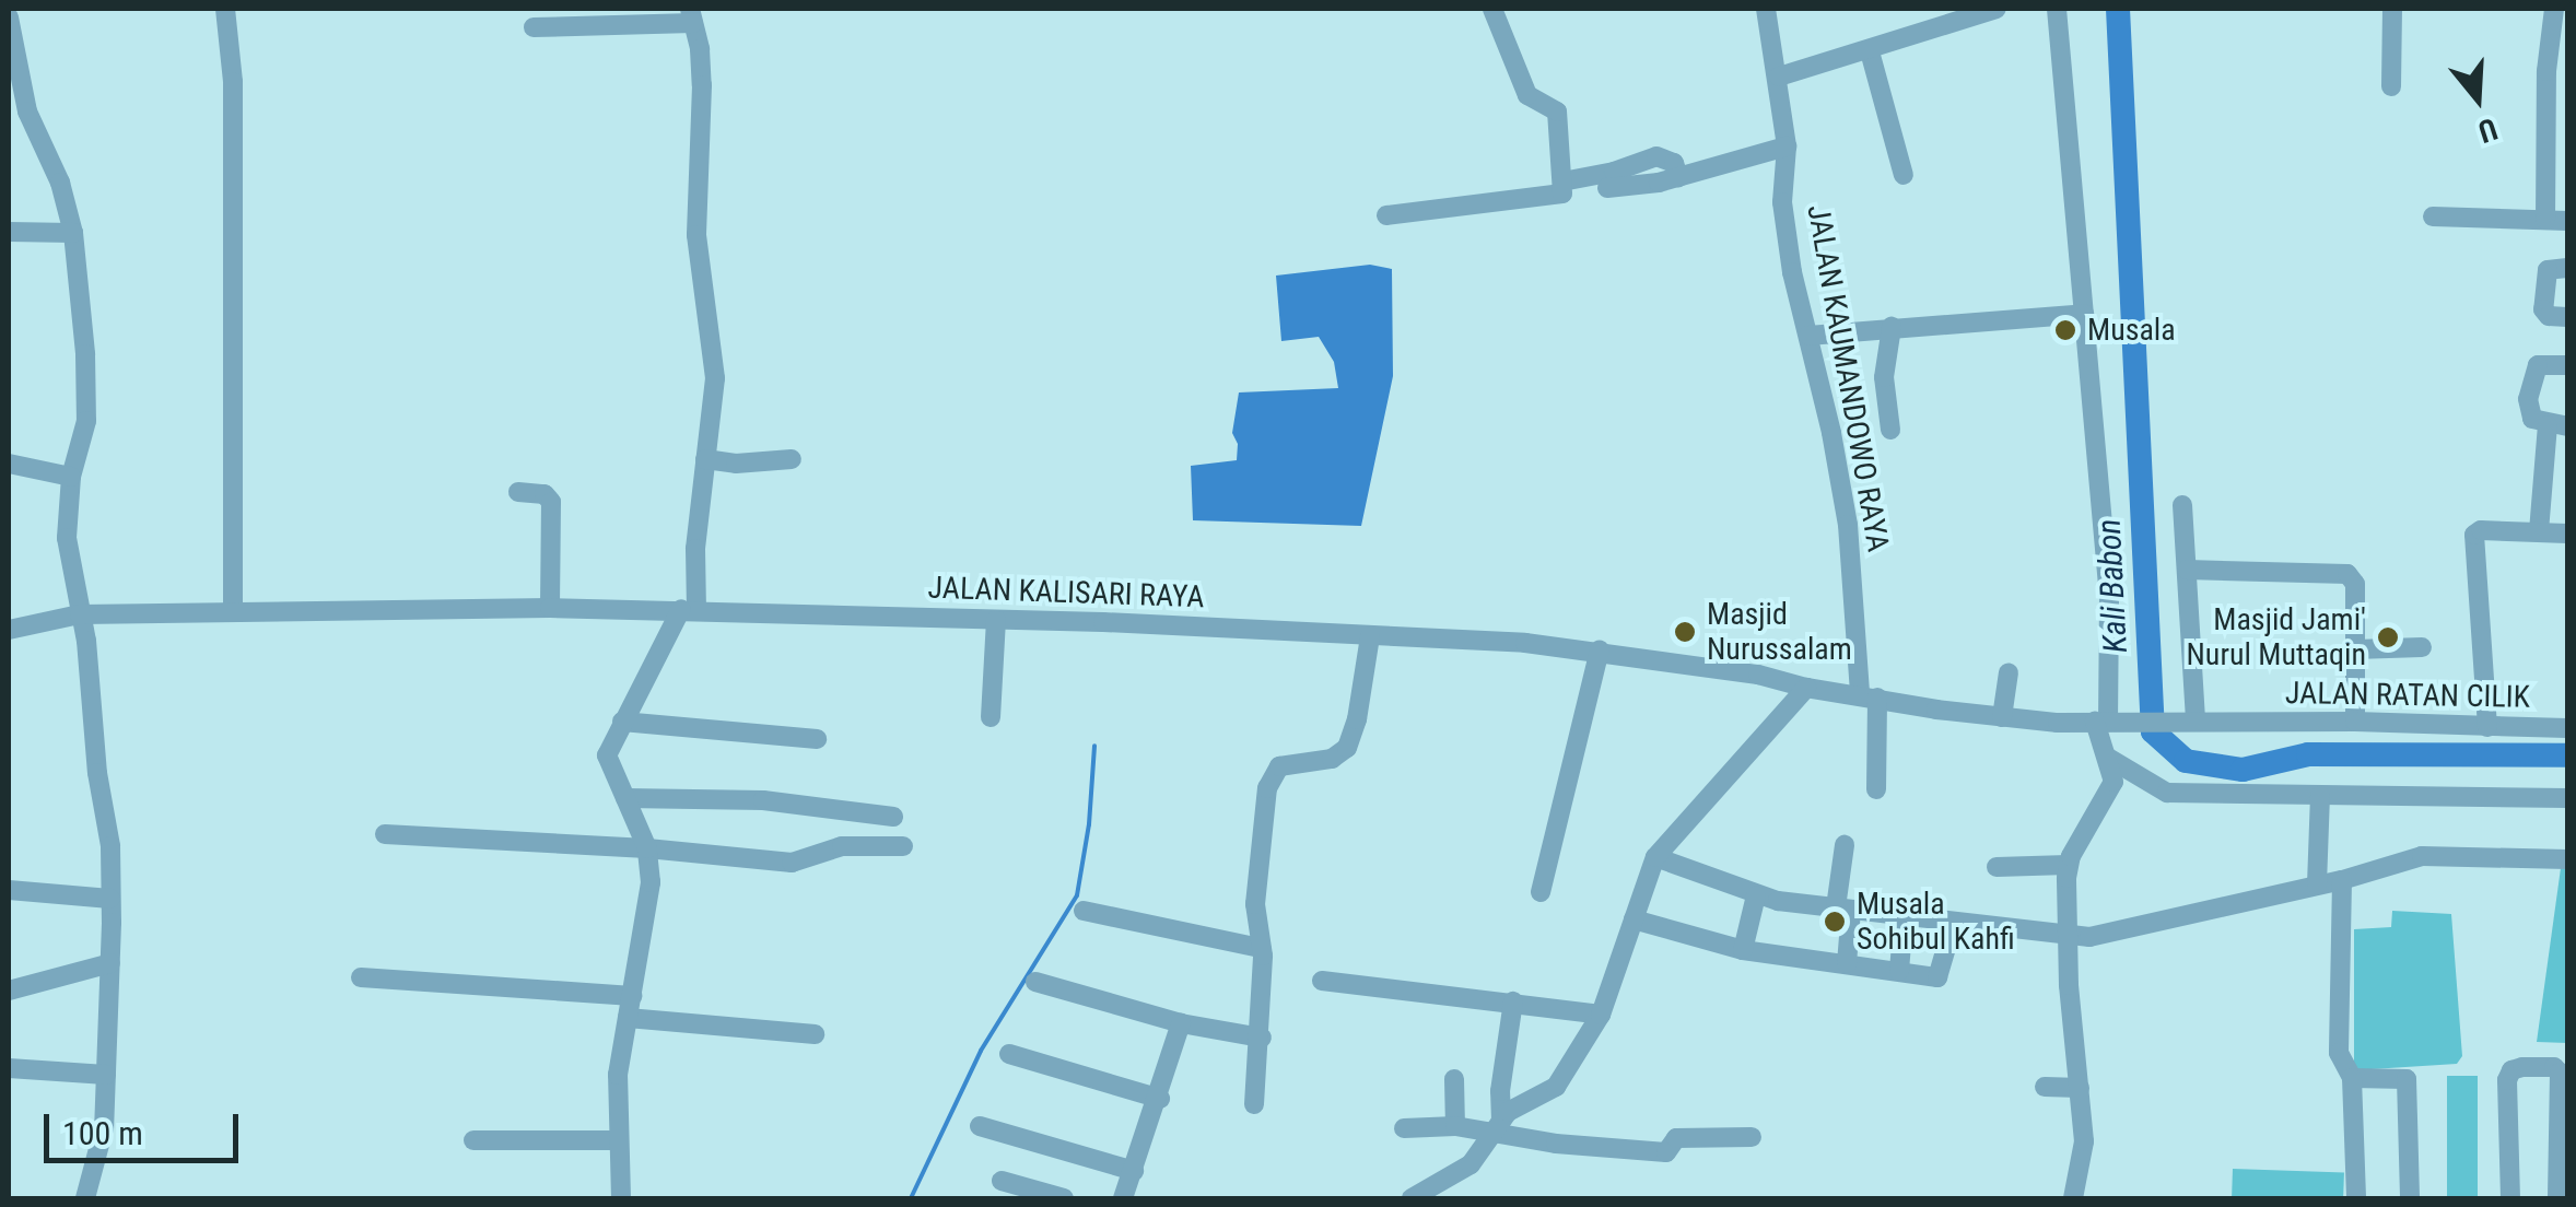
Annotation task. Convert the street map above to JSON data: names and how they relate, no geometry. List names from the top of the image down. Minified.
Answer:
{"streets":{"street":["JALAN KAUMANDOWO RAYA","JALAN KALISARI RAYA","JALAN RATAN CILIK"]},"crossings":[["JALAN KAUMANDOWO RAYA","JALAN KALISARI RAYA"],["JALAN KALISARI RAYA","JALAN RATAN CILIK"]],"water":["Kali Babon"],"places":["Musala","Masjid Nurussalam","Masjid Jami' Nurul Muttaqin","Musala Sohibul Kahfi"],"scale_bar":"100 m","north":"bottom"}
